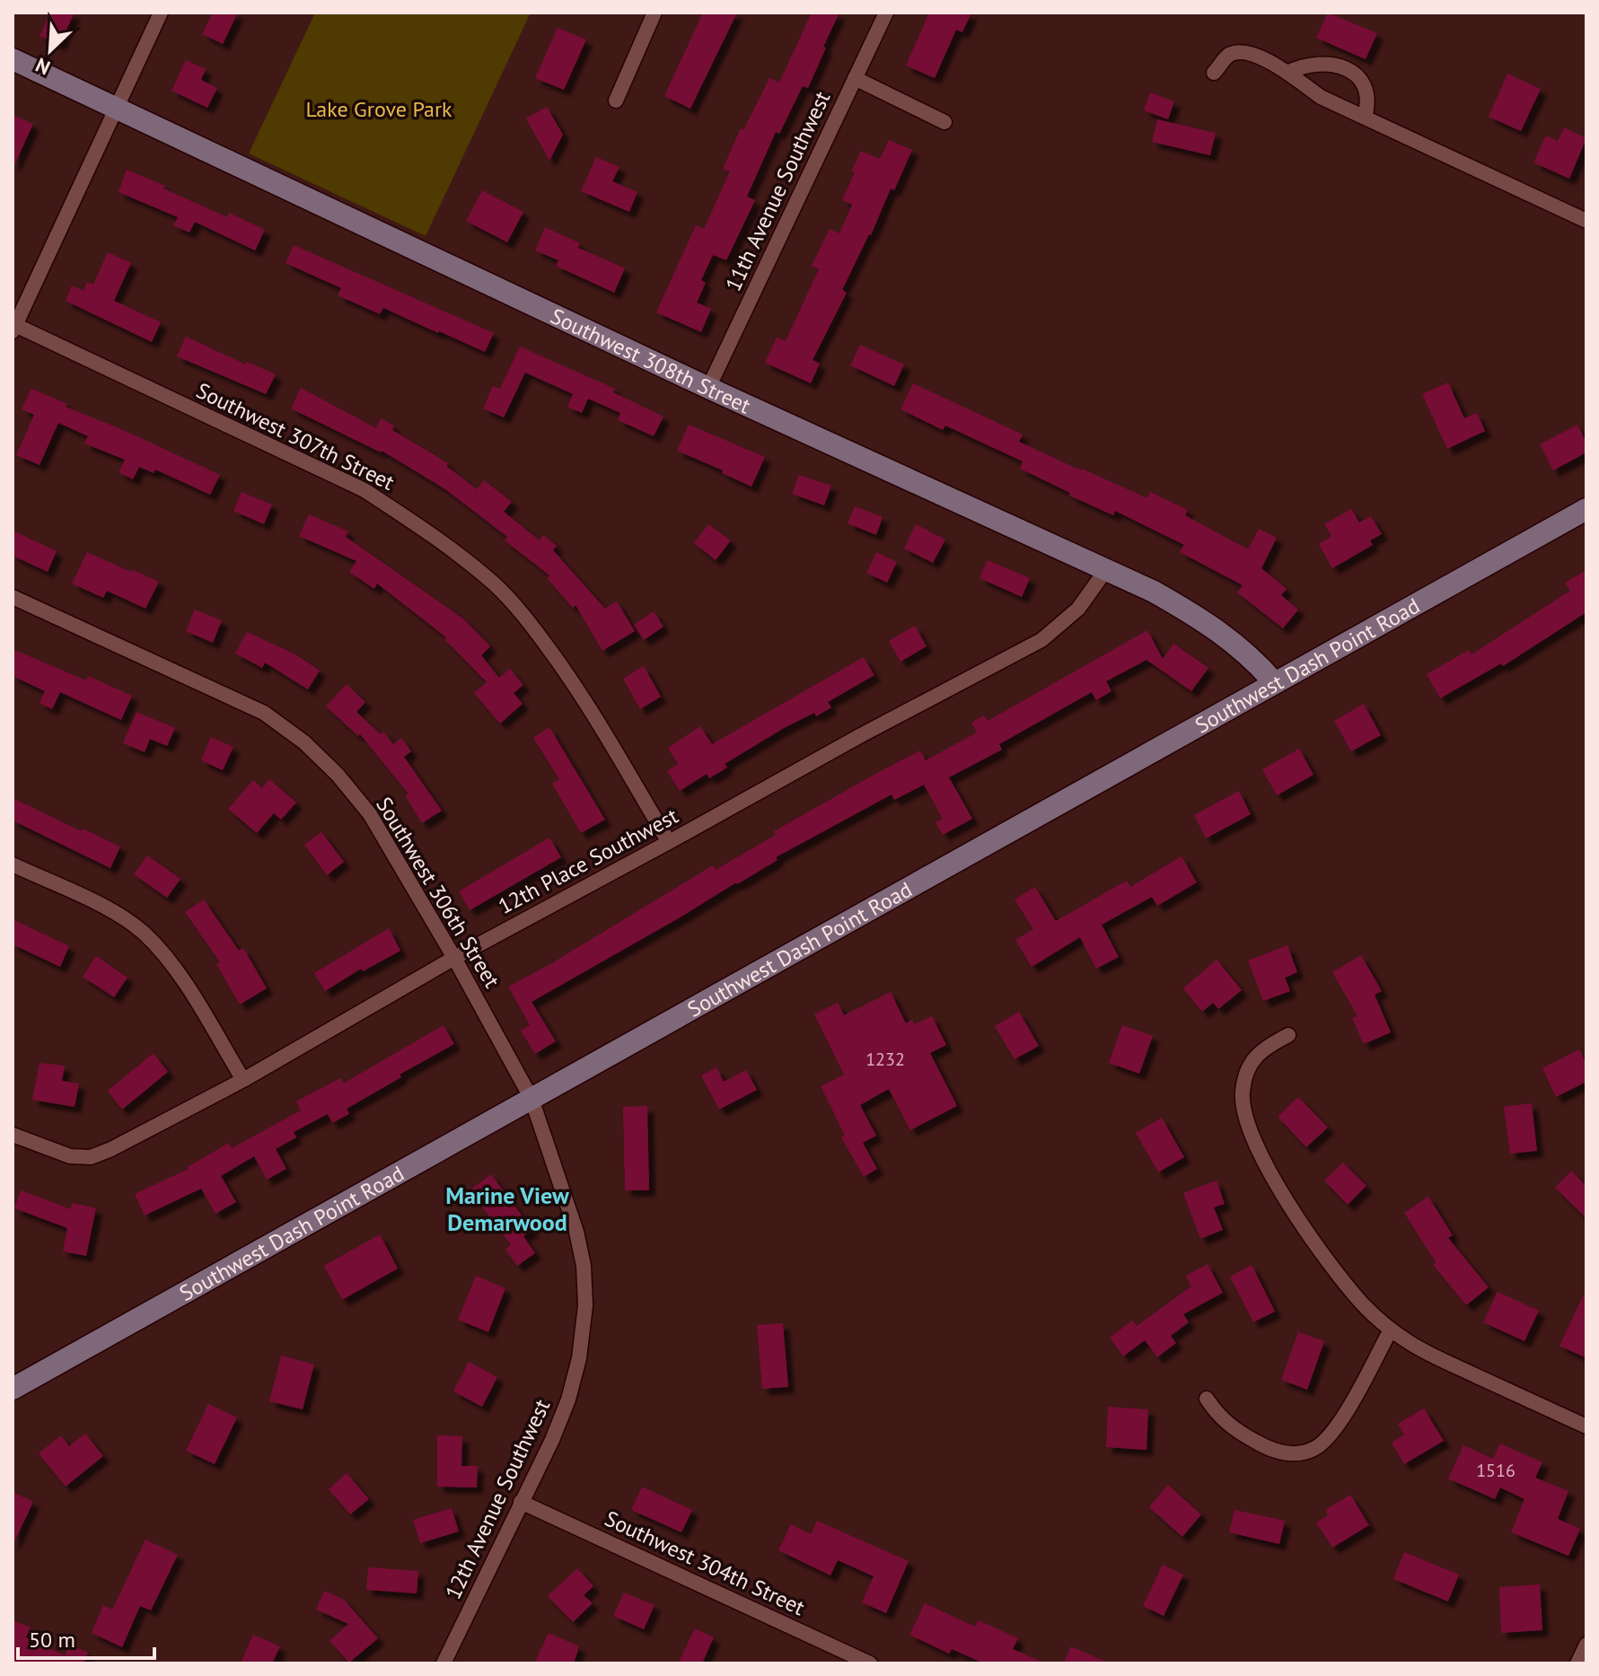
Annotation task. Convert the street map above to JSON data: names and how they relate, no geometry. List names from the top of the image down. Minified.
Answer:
{"streets":{"main road":["Southwest 308th Street","Southwest Dash Point Road"],"street":["11th Avenue Southwest","Southwest 307th Street","12th Place Southwest","Southwest 306th Street","12th Avenue Southwest","Southwest 304th Street"]},"crossings":[["11th Avenue Southwest","Southwest 308th Street"],["Southwest 308th Street","Southwest Dash Point Road"],["Southwest 308th Street","12th Place Southwest"],["Southwest 307th Street","12th Place Southwest"],["Southwest Dash Point Road","Southwest 306th Street"],["Southwest Dash Point Road","12th Avenue Southwest"],["12th Place Southwest","Southwest 306th Street"],["Southwest 306th Street","12th Avenue Southwest"],["12th Avenue Southwest","Southwest 304th Street"]],"districts":["Marine View Demarwood"],"parks":["Lake Grove Park"],"house_numbers":["1232","1516"],"scale_bar":"50 m","north":"bottom left"}
